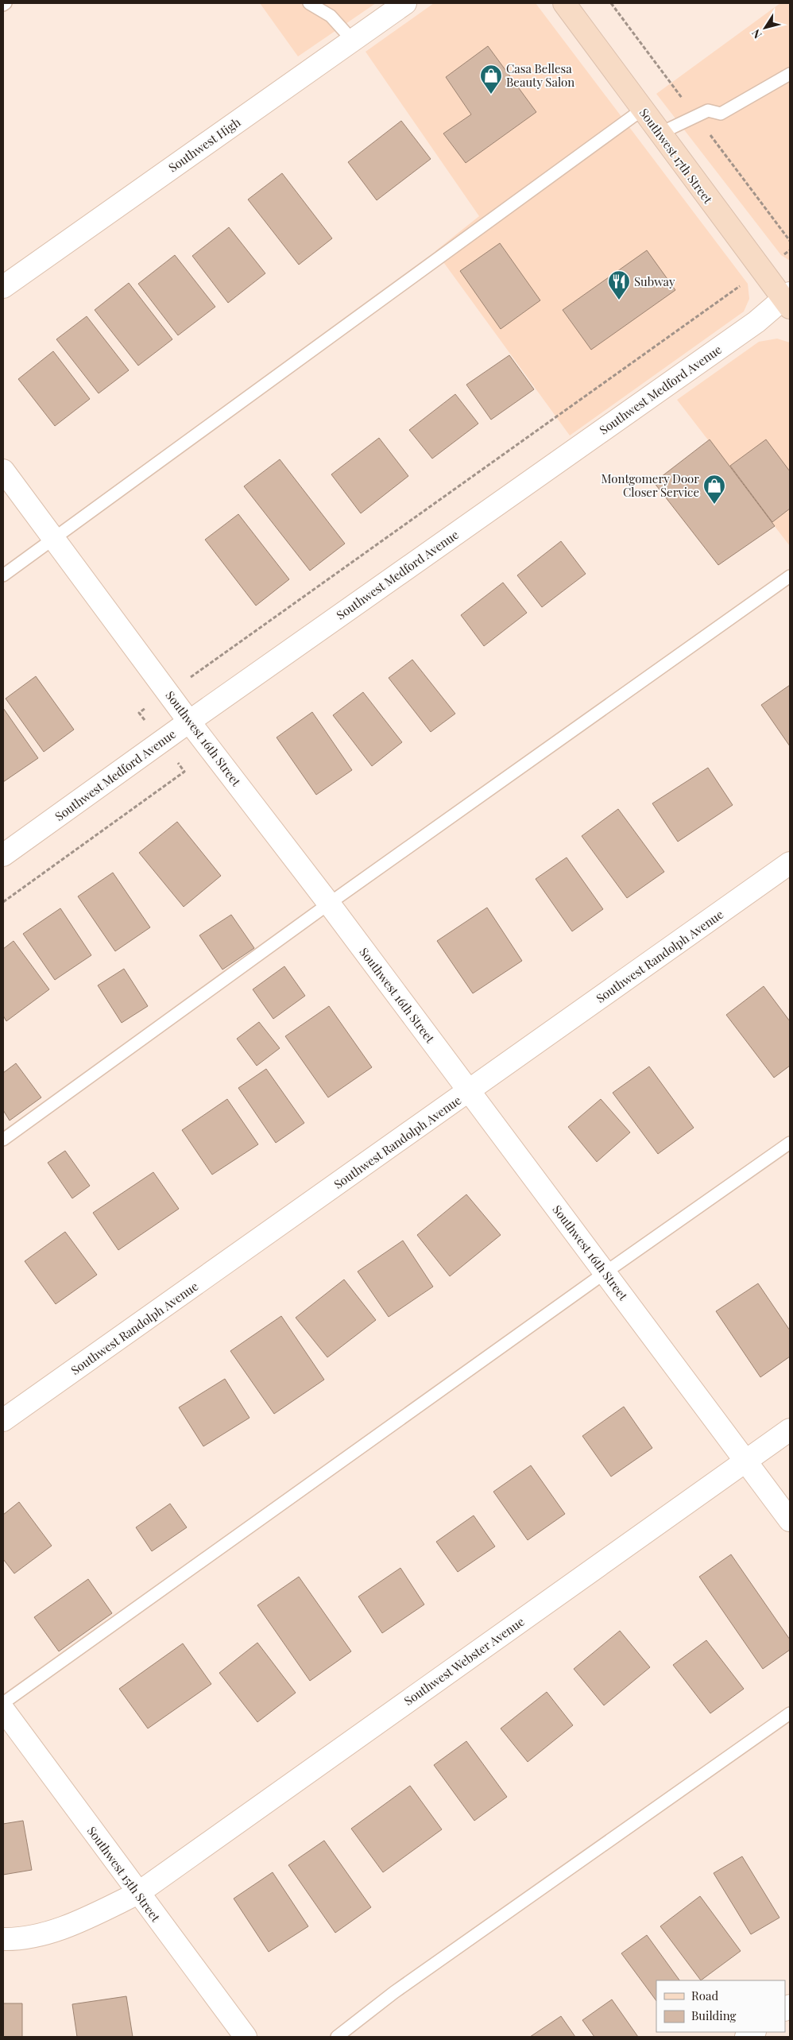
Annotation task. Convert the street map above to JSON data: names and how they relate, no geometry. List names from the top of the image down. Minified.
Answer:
{"streets":{"main road":["Southwest 17th Street"],"street":["Southwest High","Southwest Medford Avenue","Southwest 16th Street","Southwest Randolph Avenue","Southwest Webster Avenue","Southwest 15th Street"]},"crossings":[["Southwest 17th Street","Southwest Medford Avenue"],["Southwest Medford Avenue","Southwest 16th Street"],["Southwest 16th Street","Southwest Randolph Avenue"],["Southwest 16th Street","Southwest Webster Avenue"],["Southwest Webster Avenue","Southwest 15th Street"]],"places":{"shop":["Casa Bellesa Beauty Salon","Montgomery Door Closer Service"],"restaurant":["Subway"]},"legend":["Road","Building"],"north":"bottom left"}
